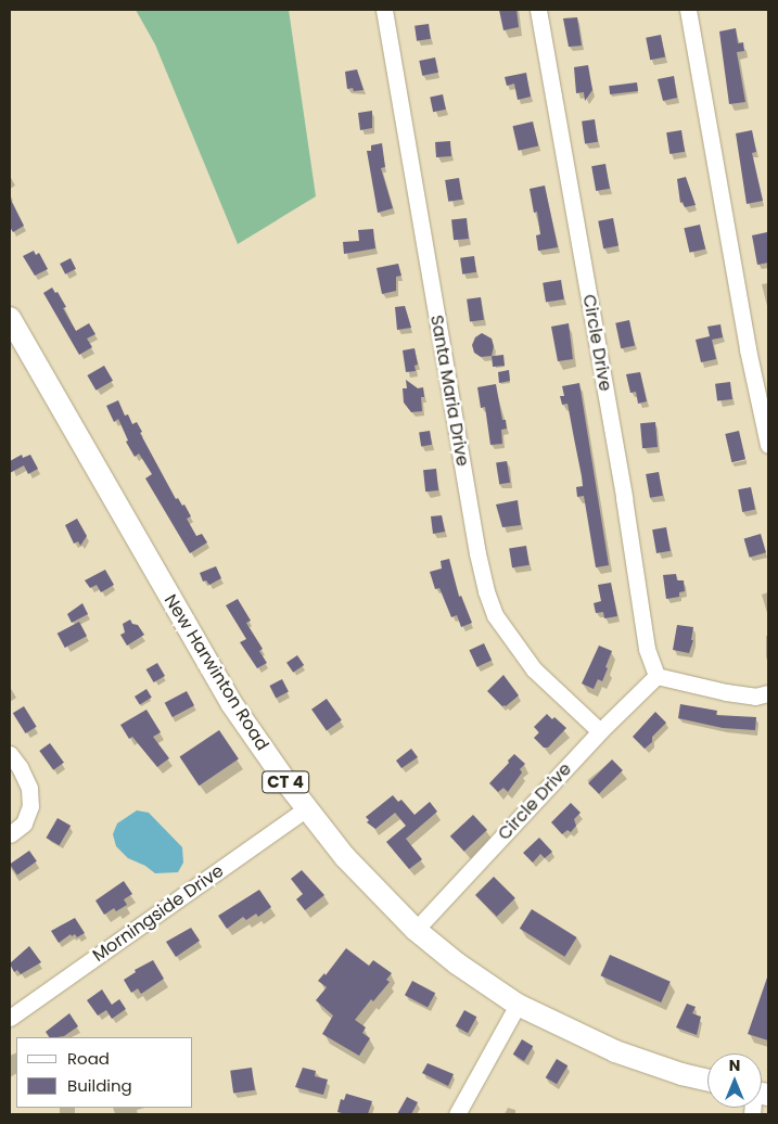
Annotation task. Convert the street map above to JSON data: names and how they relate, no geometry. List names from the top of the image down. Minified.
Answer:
{"streets":{"main road":["New Harwinton Road","CT 4"],"street":["Circle Drive","Santa Maria Drive","Morningside Drive"]},"crossings":[["Circle Drive","Santa Maria Drive"],["Circle Drive","New Harwinton Road"],["New Harwinton Road","Morningside Drive"]],"legend":["Road","Building"],"north":"top"}
